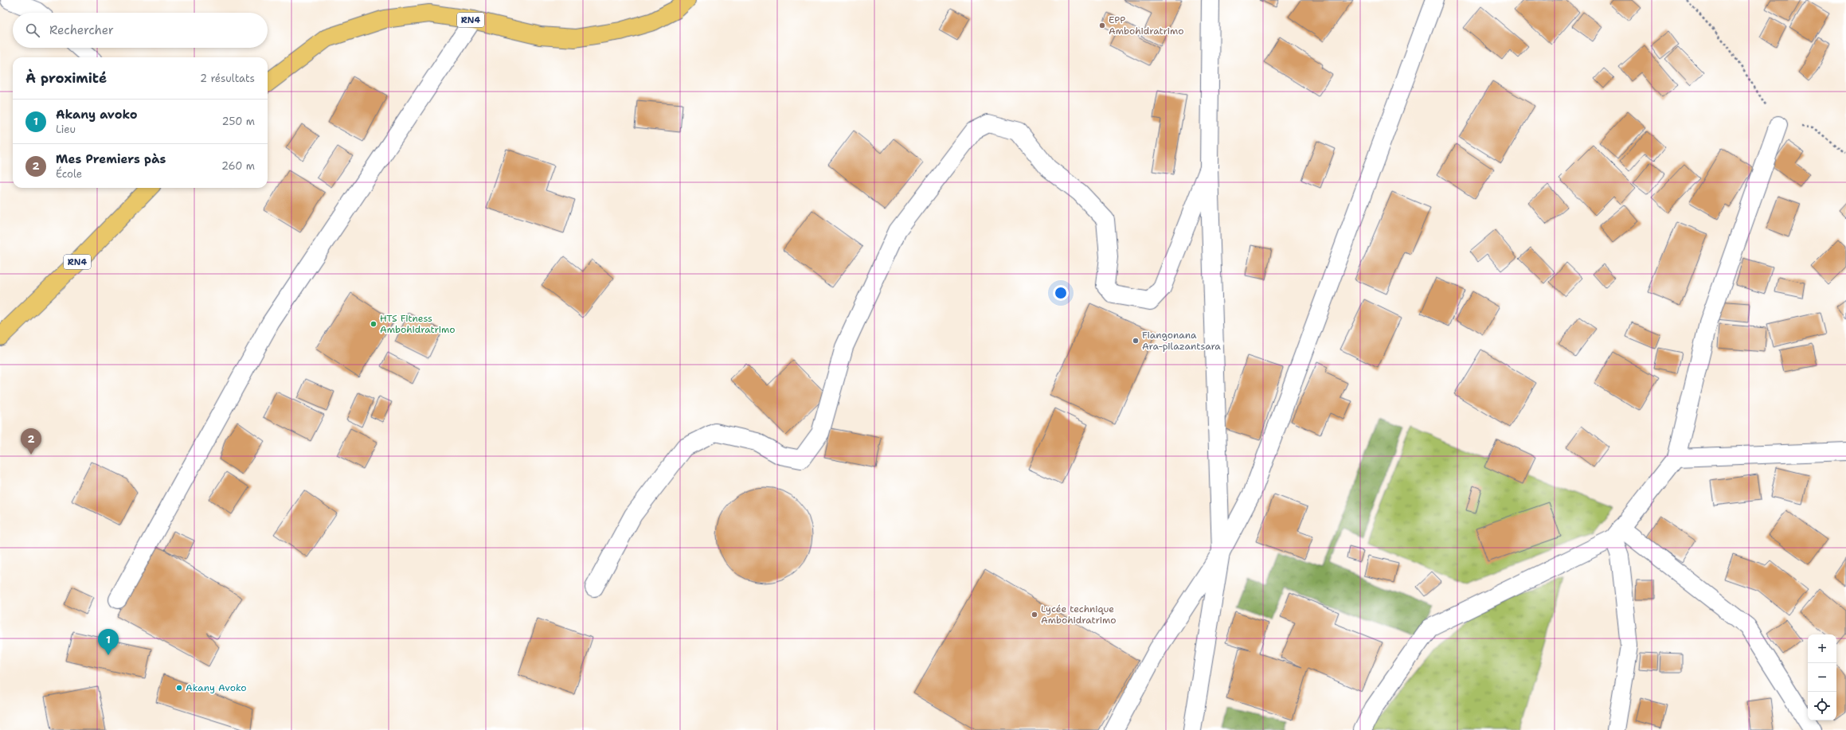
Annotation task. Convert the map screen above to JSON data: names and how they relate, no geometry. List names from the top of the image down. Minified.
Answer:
{"streets":{"main road":["RN4"]},"places":["EPP Ambohidratrimo","HTS Fitness Ambohidratrimo","Fiangonana Ara-pilazantsara","Lycée technique Ambohidratrimo","Akany Avoko"],"page":{"search":"Rechercher","heading":["À proximité","2 résultats"],"list":[{"mark":"1","name":"Akany avoko","note":"Lieu","value":"250 m"},{"mark":"2","name":"Mes Premiers pàs","note":"École","value":"260 m"}],"pins":["2","1"],"map_buttons":["+","−"]}}
